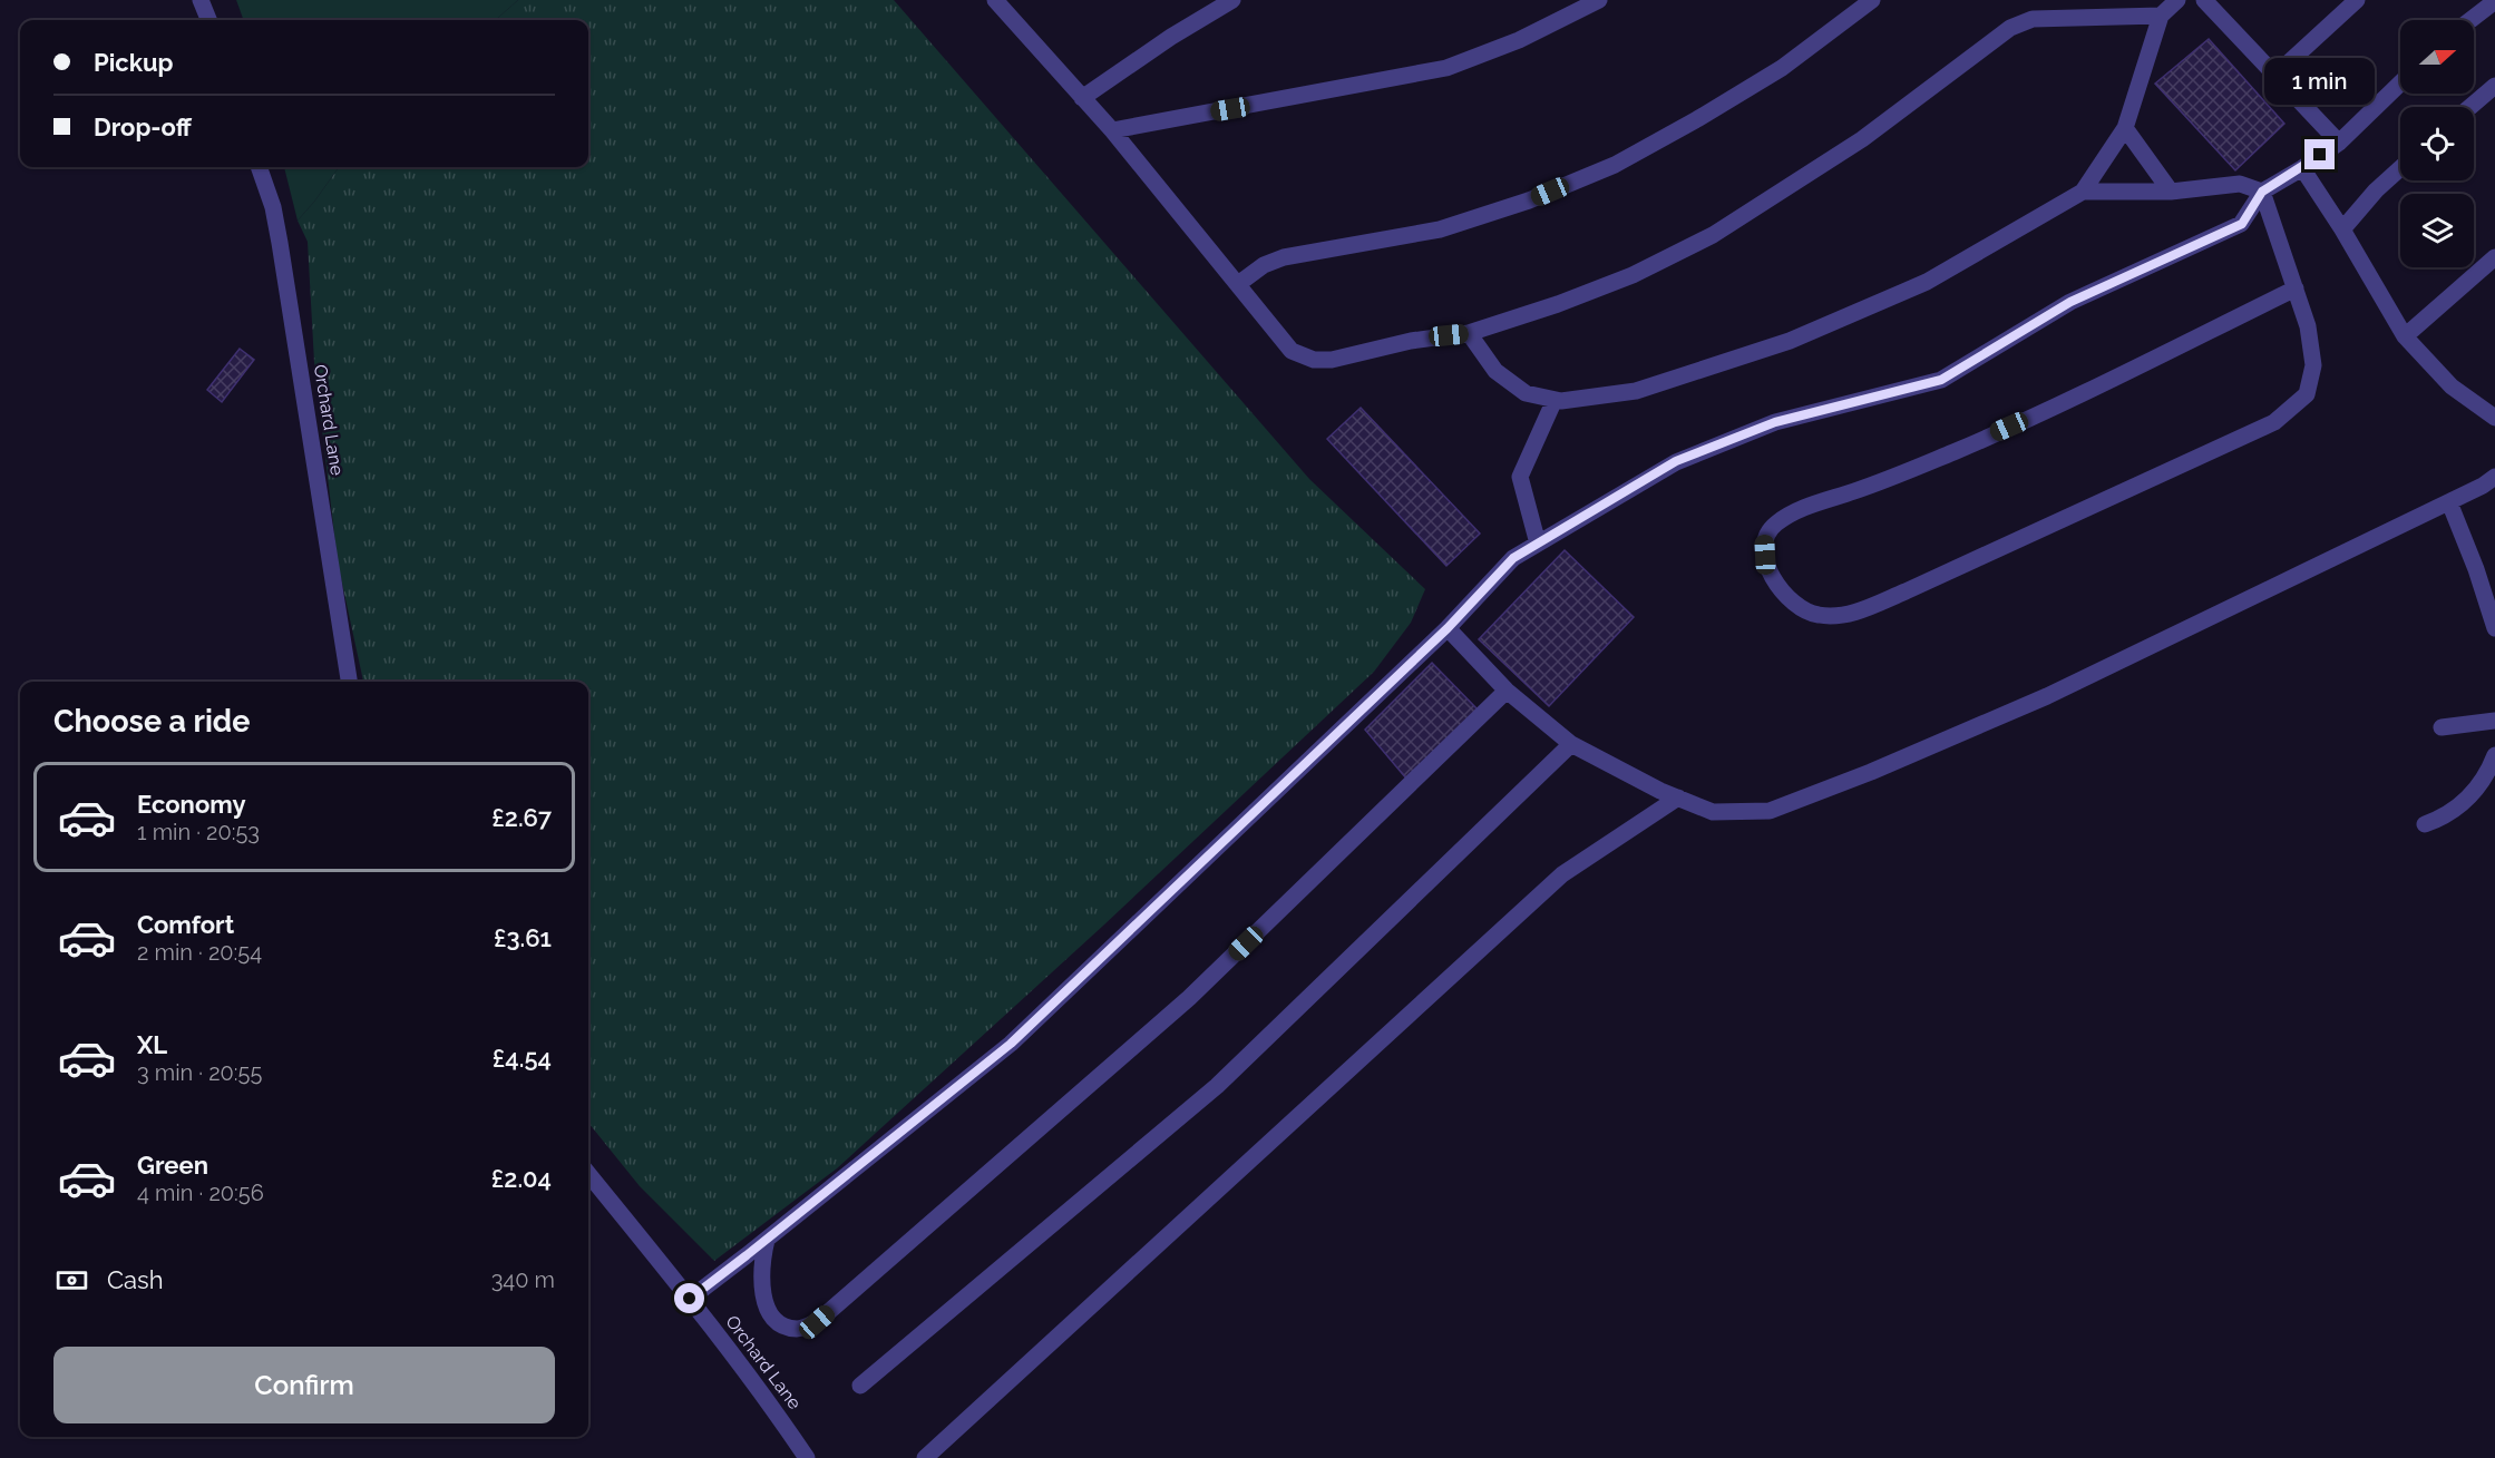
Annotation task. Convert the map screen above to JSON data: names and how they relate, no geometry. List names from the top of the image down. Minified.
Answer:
{"streets":{"street":["Orchard Lane"]},"north":"right","page":{"banner":["Pickup","Drop-off"],"bubble":"1 min","heading":"Choose a ride","list":[{"name":"Economy","note":"1 min · 20:53","value":"£2.67"},{"name":"Comfort","note":"2 min · 20:54","value":"£3.61"},{"name":"XL","note":"3 min · 20:55","value":"£4.54"},{"name":"Green","note":"4 min · 20:56","value":"£2.04"}],"pay":["Cash","340 m"],"buttons":"Confirm"}}
